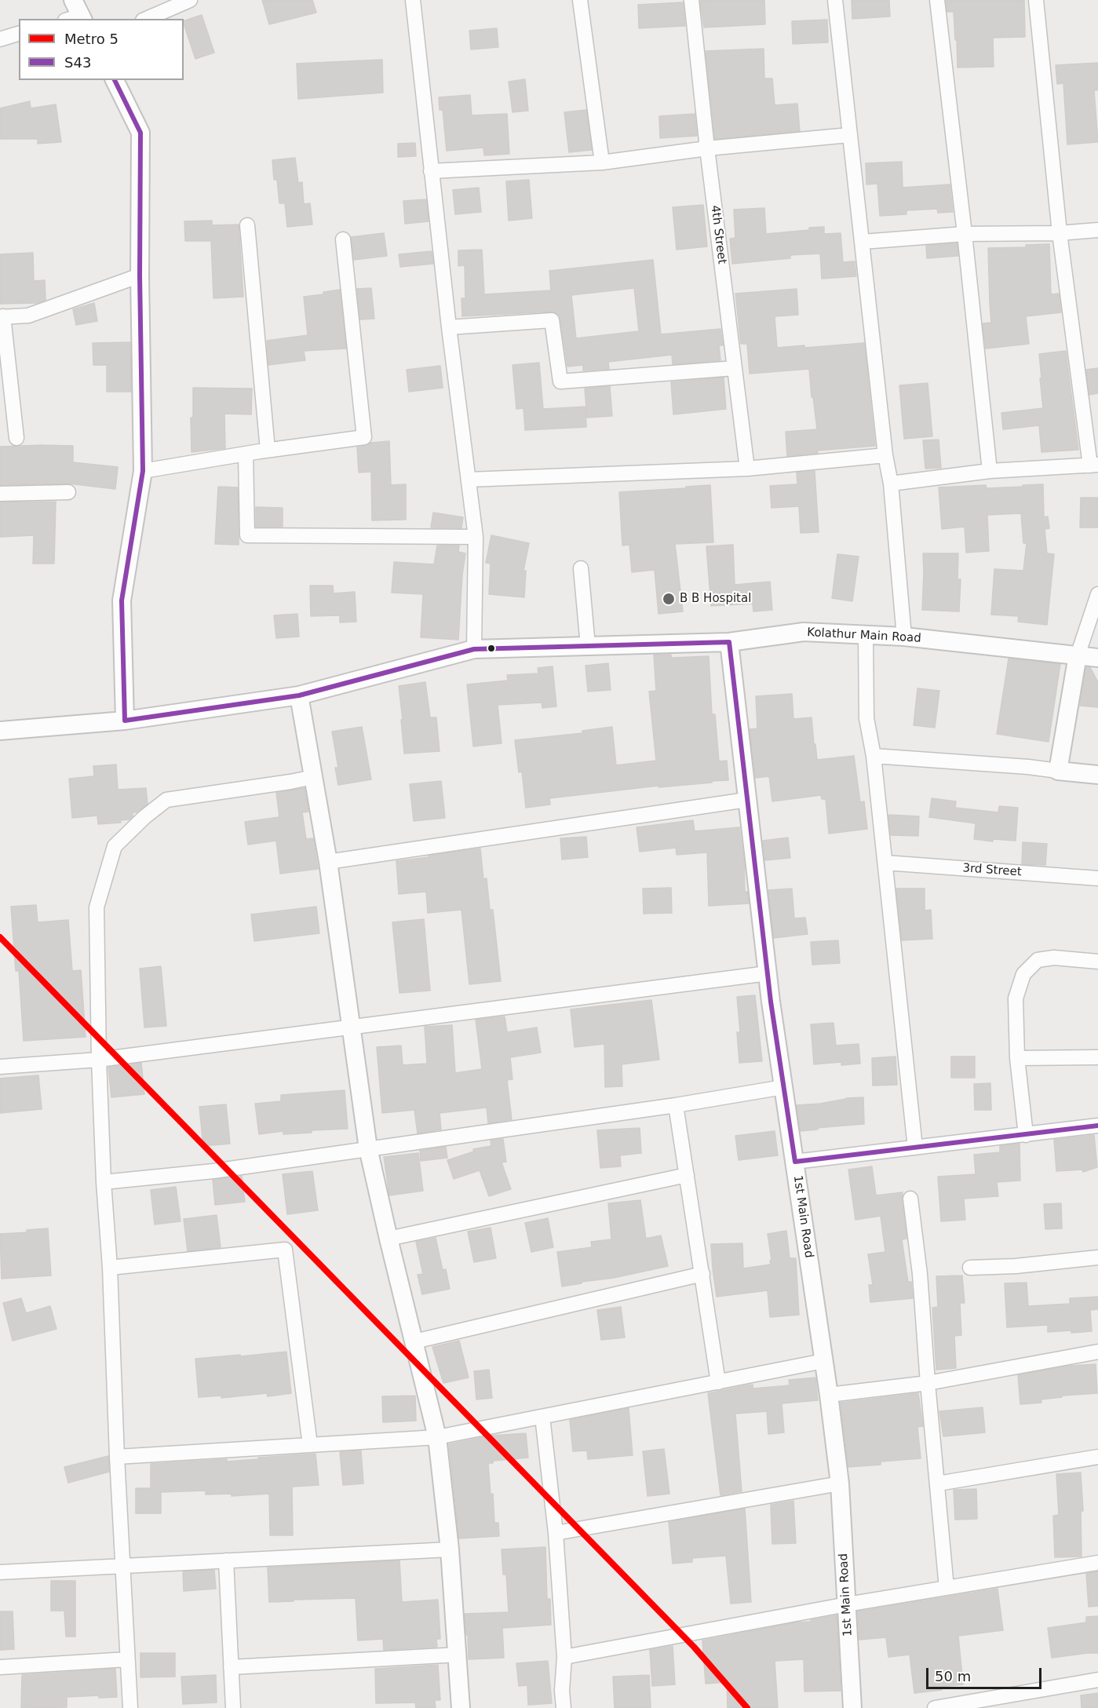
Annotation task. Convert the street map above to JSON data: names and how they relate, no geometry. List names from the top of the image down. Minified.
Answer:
{"streets":{"street":["4th Street","Kolathur Main Road","3rd Street","1st Main Road"]},"crossings":[["Kolathur Main Road","1st Main Road"]],"places":["B B Hospital"],"lines":["transit line S43","metro line 5"],"legend":["Metro 5","S43"],"scale_bar":"50 m"}
